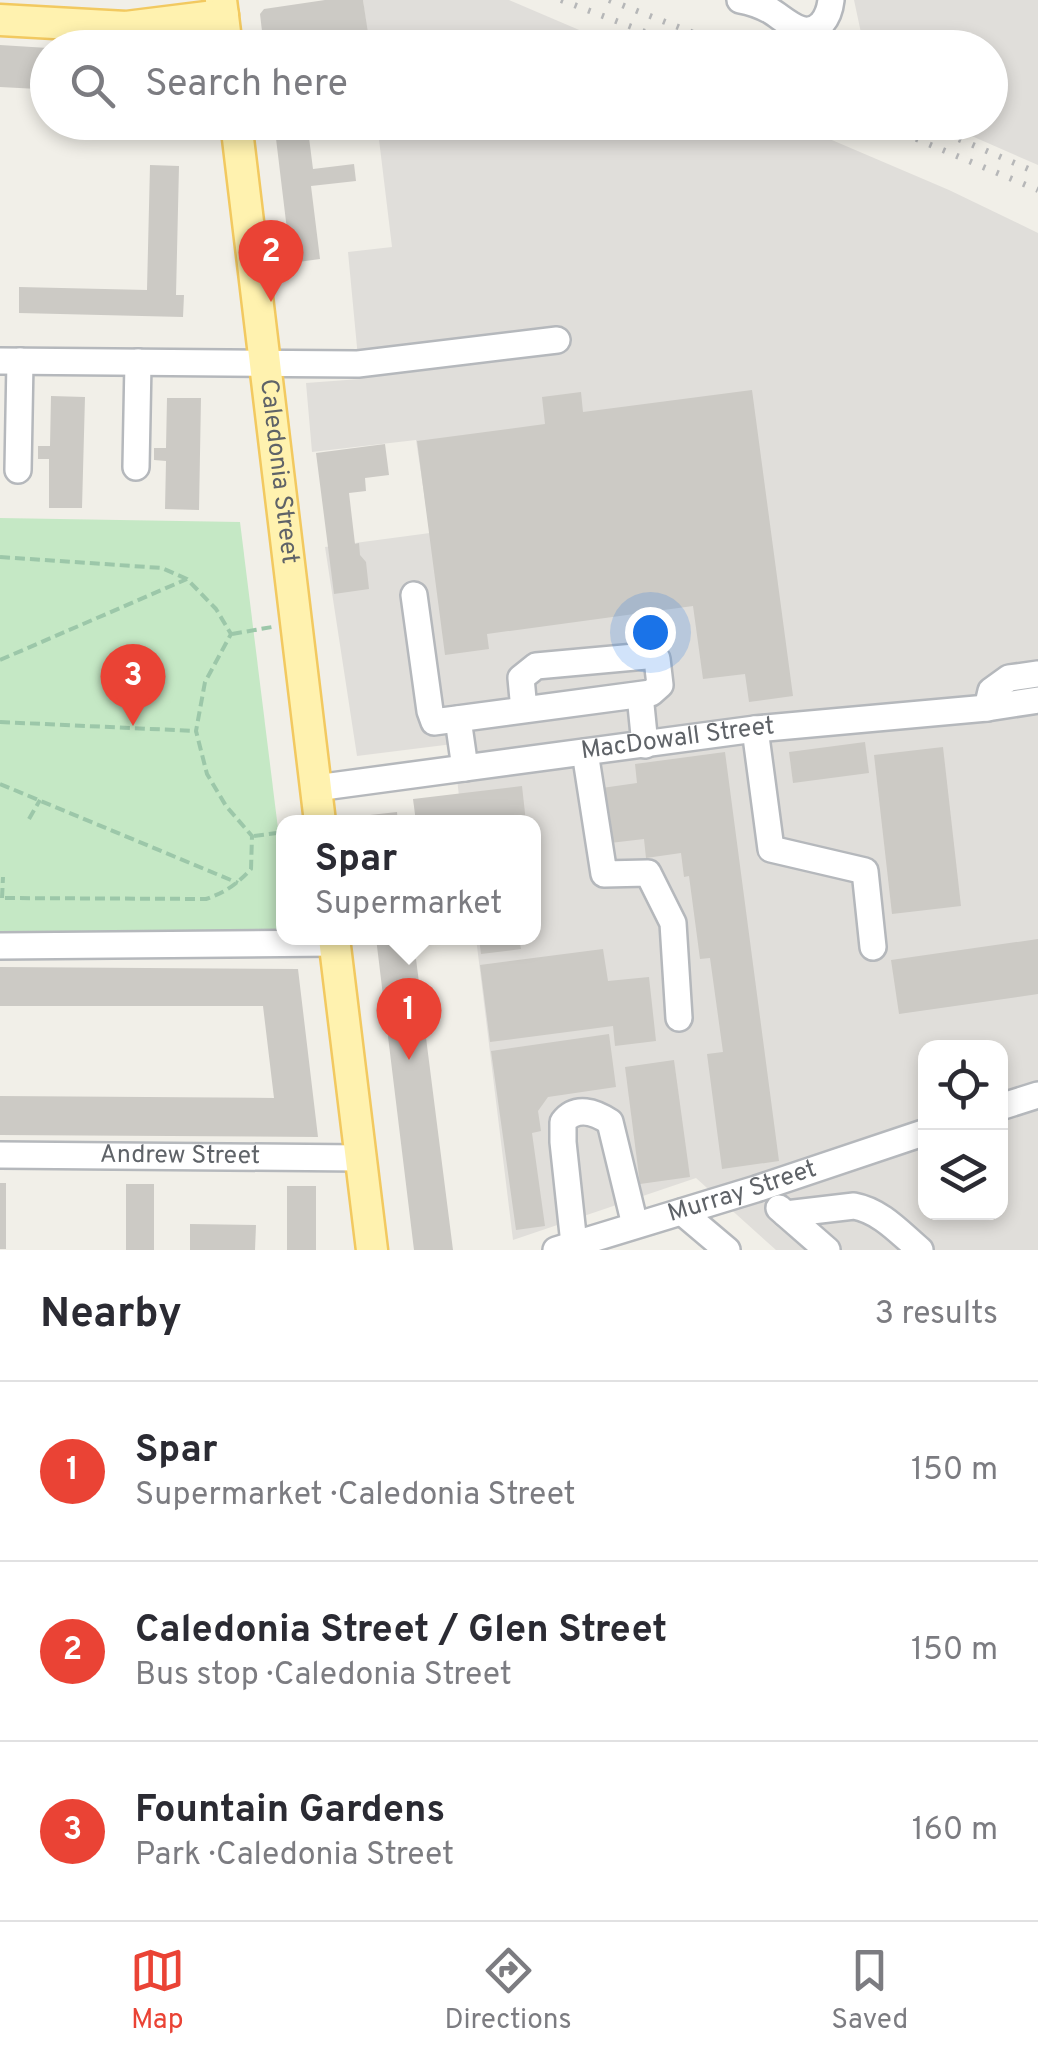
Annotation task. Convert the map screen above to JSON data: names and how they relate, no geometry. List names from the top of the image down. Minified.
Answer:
{"streets":{"main road":["Caledonia Street"],"street":["MacDowall Street","Andrew Street","Murray Street"]},"crossings":[["Caledonia Street","MacDowall Street"]],"page":{"search":"Search here","pins":["2","3","1"],"popup":["Spar","Supermarket"],"heading":["Nearby","3 results"],"list":[{"mark":"1","name":"Spar","note":"Supermarket · Caledonia Street","value":"150 m"},{"mark":"2","name":"Caledonia Street / Glen Street","note":"Bus stop · Caledonia Street","value":"150 m"},{"mark":"3","name":"Fountain Gardens","note":"Park · Caledonia Street","value":"160 m"}],"nav":["Map","Directions","Saved"]}}
